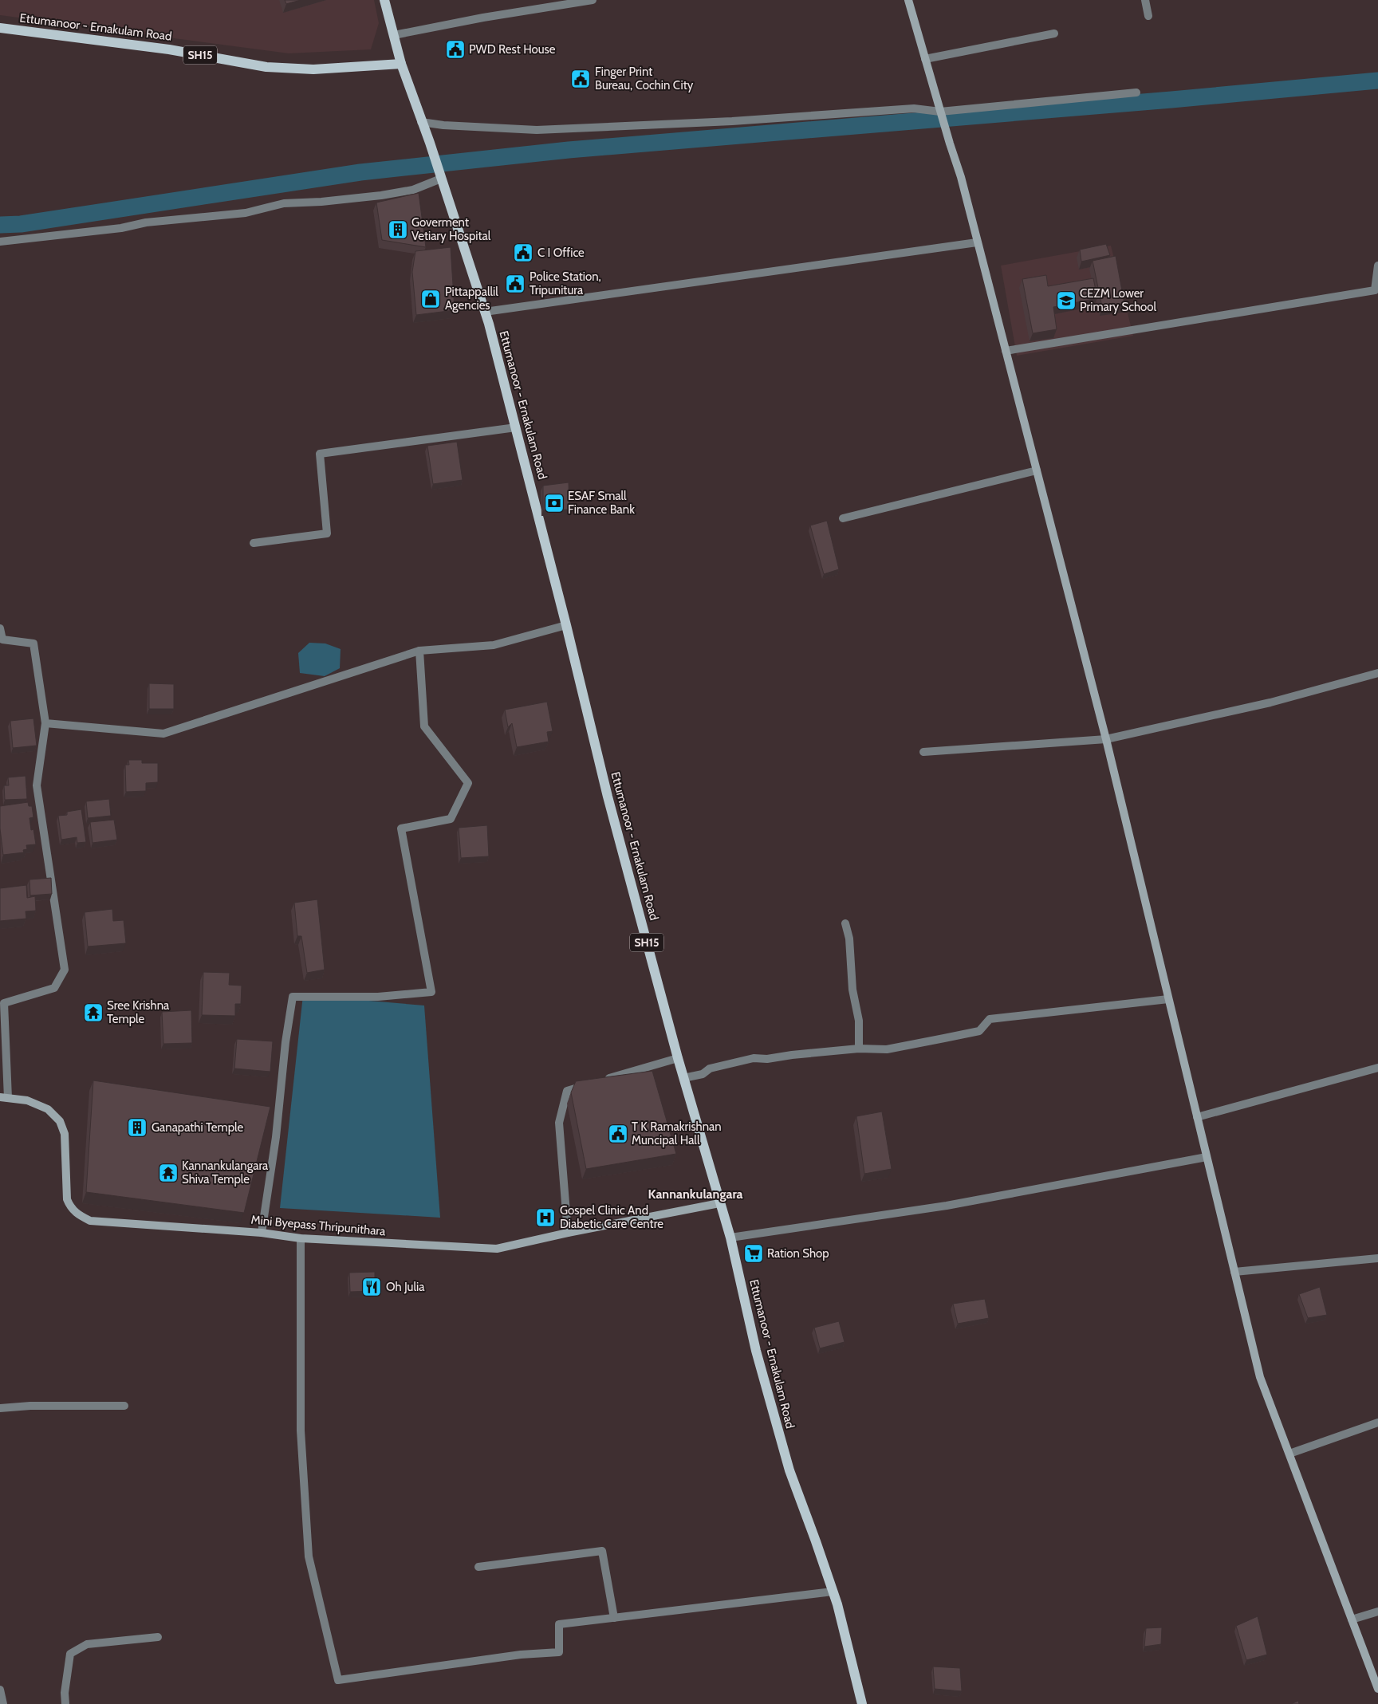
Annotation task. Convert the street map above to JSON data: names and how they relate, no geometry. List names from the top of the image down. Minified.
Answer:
{"streets":{"main road":["Ettumanoor - Ernakulam Road","SH15","Mini Byepass Thripunithara"]},"crossings":[["Ettumanoor - Ernakulam Road","Mini Byepass Thripunithara"]],"districts":["Kannankulangara"],"places":{"public building":["PWD Rest House","Finger Print Bureau, Cochin City","C I Office","Police Station, Tripunitura","T K Ramakrishnan Muncipal Hall"],"building":["Goverment Vetiary Hospital","Ganapathi Temple"],"shop":["Pittappallil Agencies"],"school or university":["CEZM Lower Primary School"],"bank":["ESAF Small Finance Bank"],"temple":["Sree Krishna Temple","Kannankulangara Shiva Temple"],"hospital":["Gospel Clinic And Diabetic Care Centre"],"supermarket":["Ration Shop"],"restaurant":["Oh Julia"]}}
